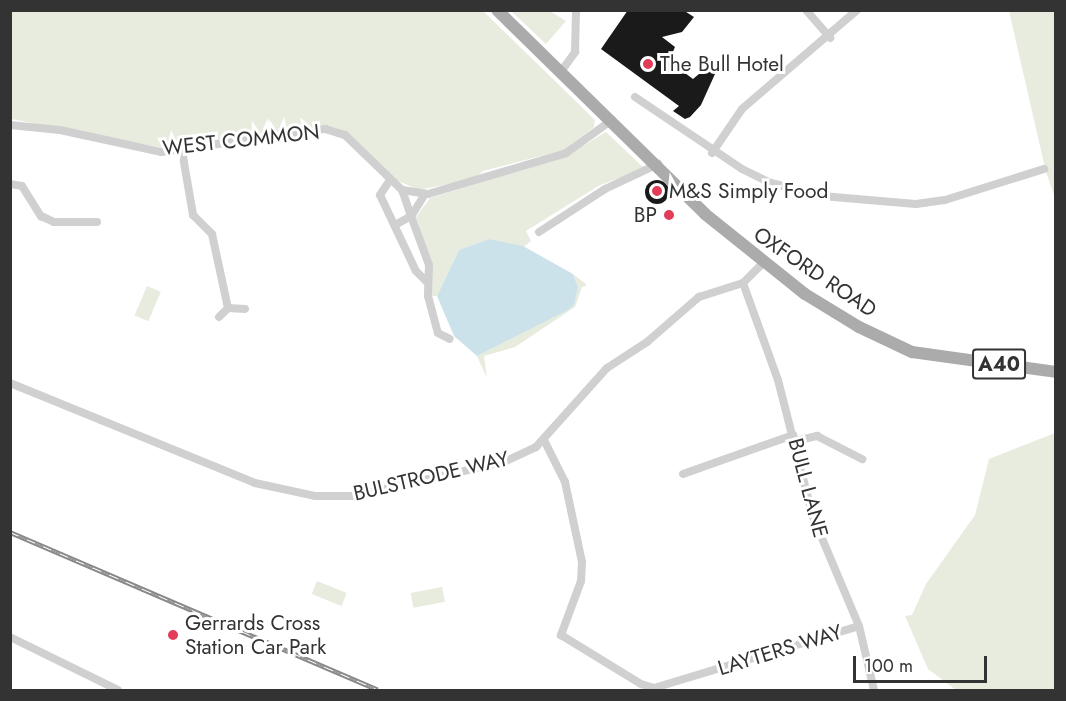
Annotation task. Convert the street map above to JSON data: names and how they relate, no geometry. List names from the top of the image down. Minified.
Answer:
{"streets":{"main road":["OXFORD ROAD","A40"],"street":["WEST COMMON","BULSTRODE WAY","BULL LANE","LAYTERS WAY"]},"crossings":[["WEST COMMON","OXFORD ROAD"],["OXFORD ROAD","BULSTRODE WAY"],["BULSTRODE WAY","BULL LANE"],["BULSTRODE WAY","LAYTERS WAY"],["BULL LANE","LAYTERS WAY"]],"places":["The Bull Hotel","M&S Simply Food","BP","Gerrards Cross Station Car Park"],"scale_bar":"100 m"}
